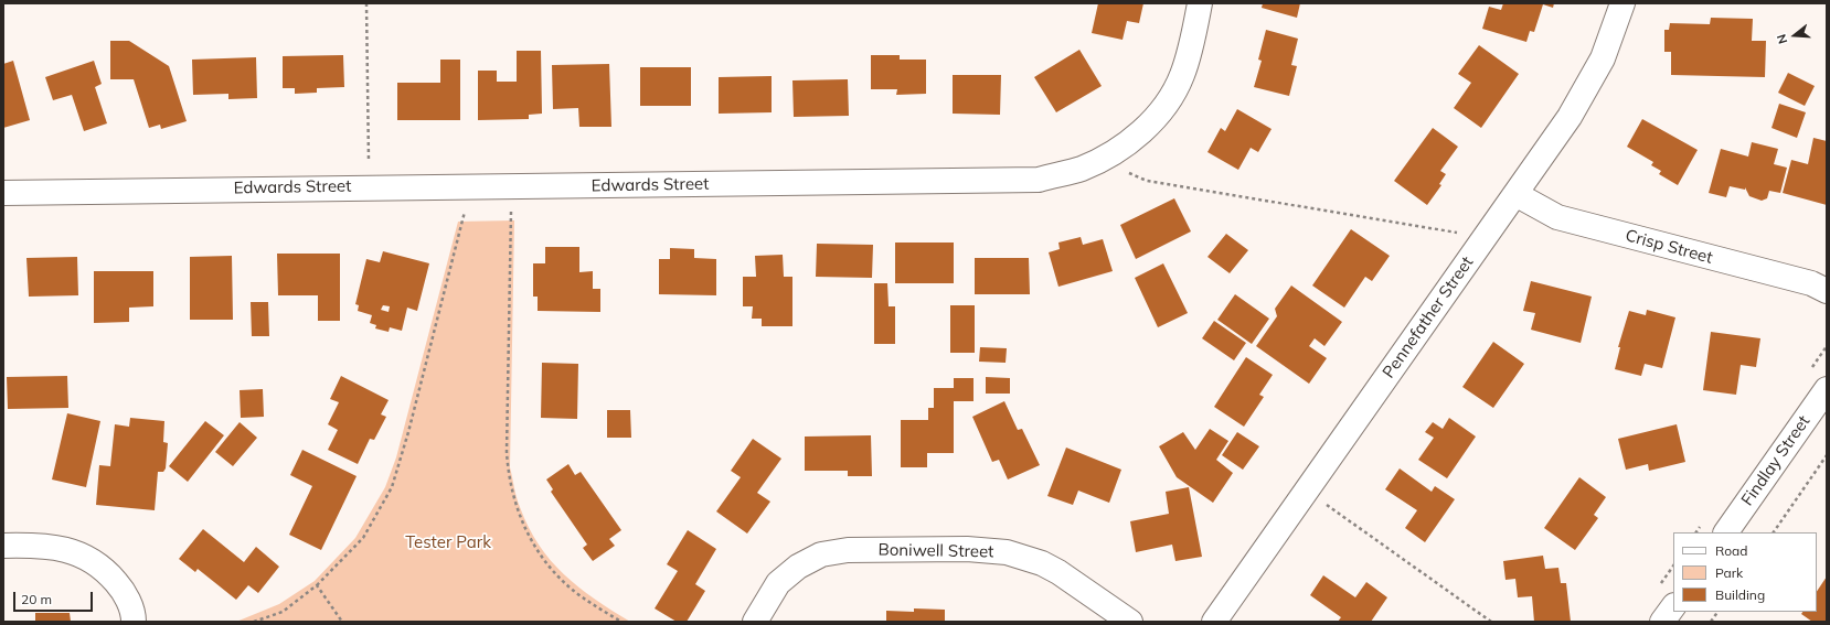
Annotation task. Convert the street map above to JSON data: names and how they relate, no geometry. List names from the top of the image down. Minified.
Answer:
{"streets":{"street":["Edwards Street","Crisp Street","Pennefather Street","Findlay Street","Boniwell Street"]},"crossings":[["Crisp Street","Pennefather Street"]],"parks":["Tester Park"],"legend":["Road","Park","Building"],"scale_bar":"20 m","north":"left"}
